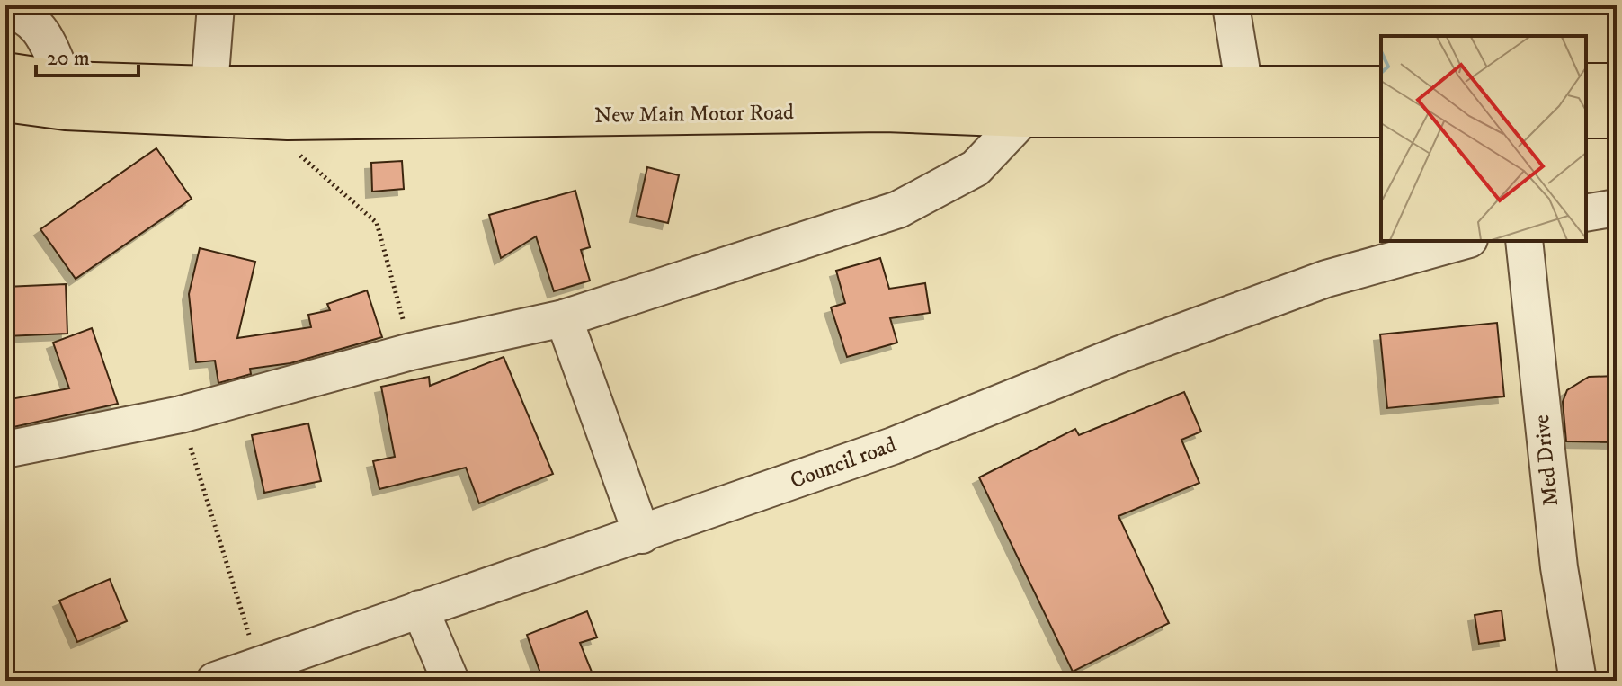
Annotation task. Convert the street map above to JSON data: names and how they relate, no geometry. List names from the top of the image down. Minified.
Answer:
{"streets":{"highway":["New Main Motor Road"],"street":["Med Drive","Council road"]},"scale_bar":"20 m"}
